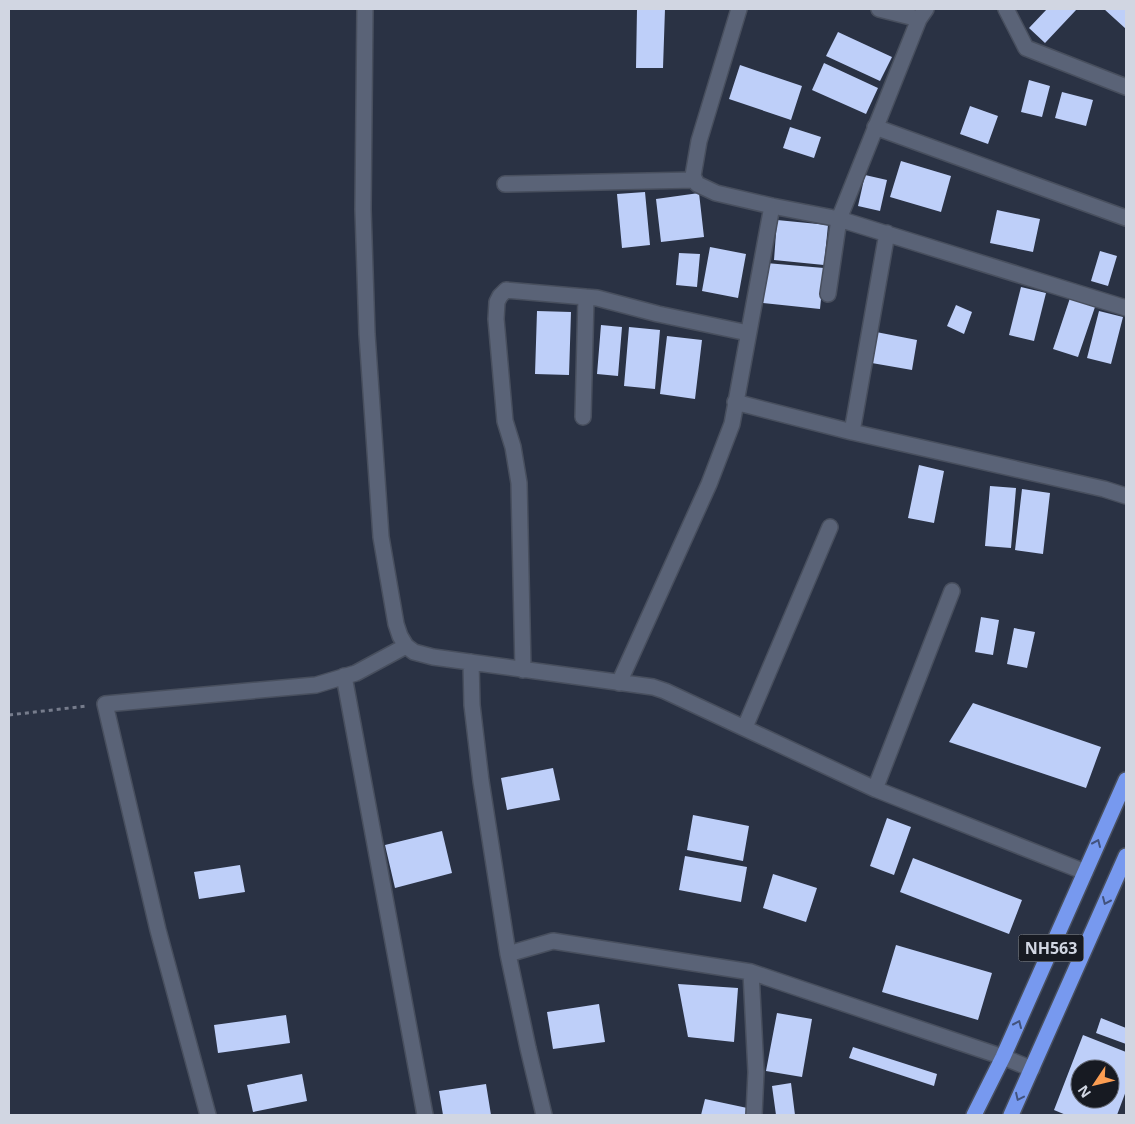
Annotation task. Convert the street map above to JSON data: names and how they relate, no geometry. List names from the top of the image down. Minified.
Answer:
{"streets":{"highway":["NH563"]},"north":"bottom left"}
